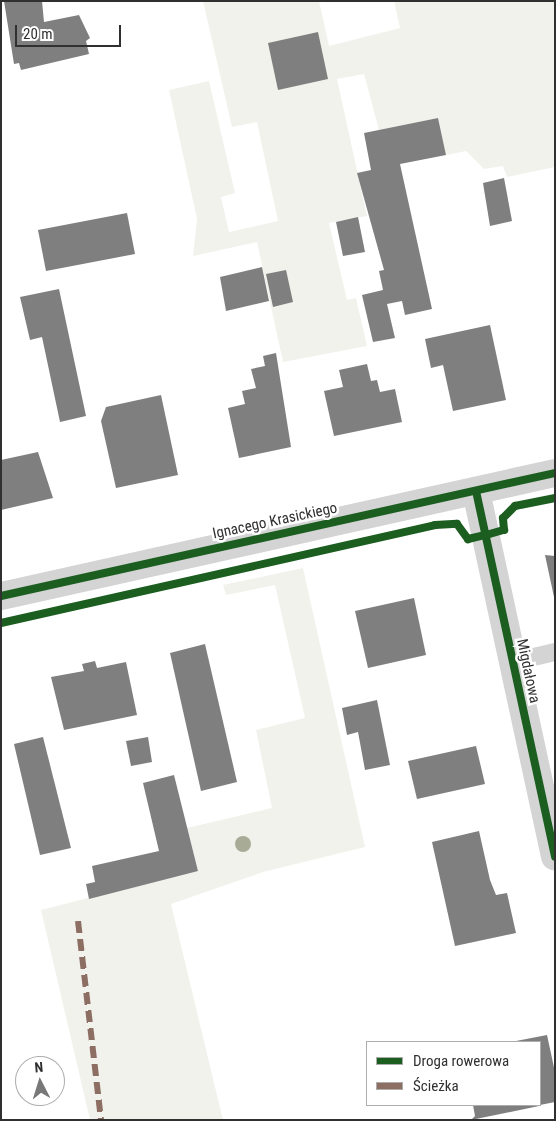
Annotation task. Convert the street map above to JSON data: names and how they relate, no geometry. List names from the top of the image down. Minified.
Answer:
{"streets":{"street":["Ignacego Krasickiego","Migdałowa"]},"crossings":[["Ignacego Krasickiego","Migdałowa"]],"legend":["Droga rowerowa","Ścieżka"],"scale_bar":"20 m","north":"top"}
